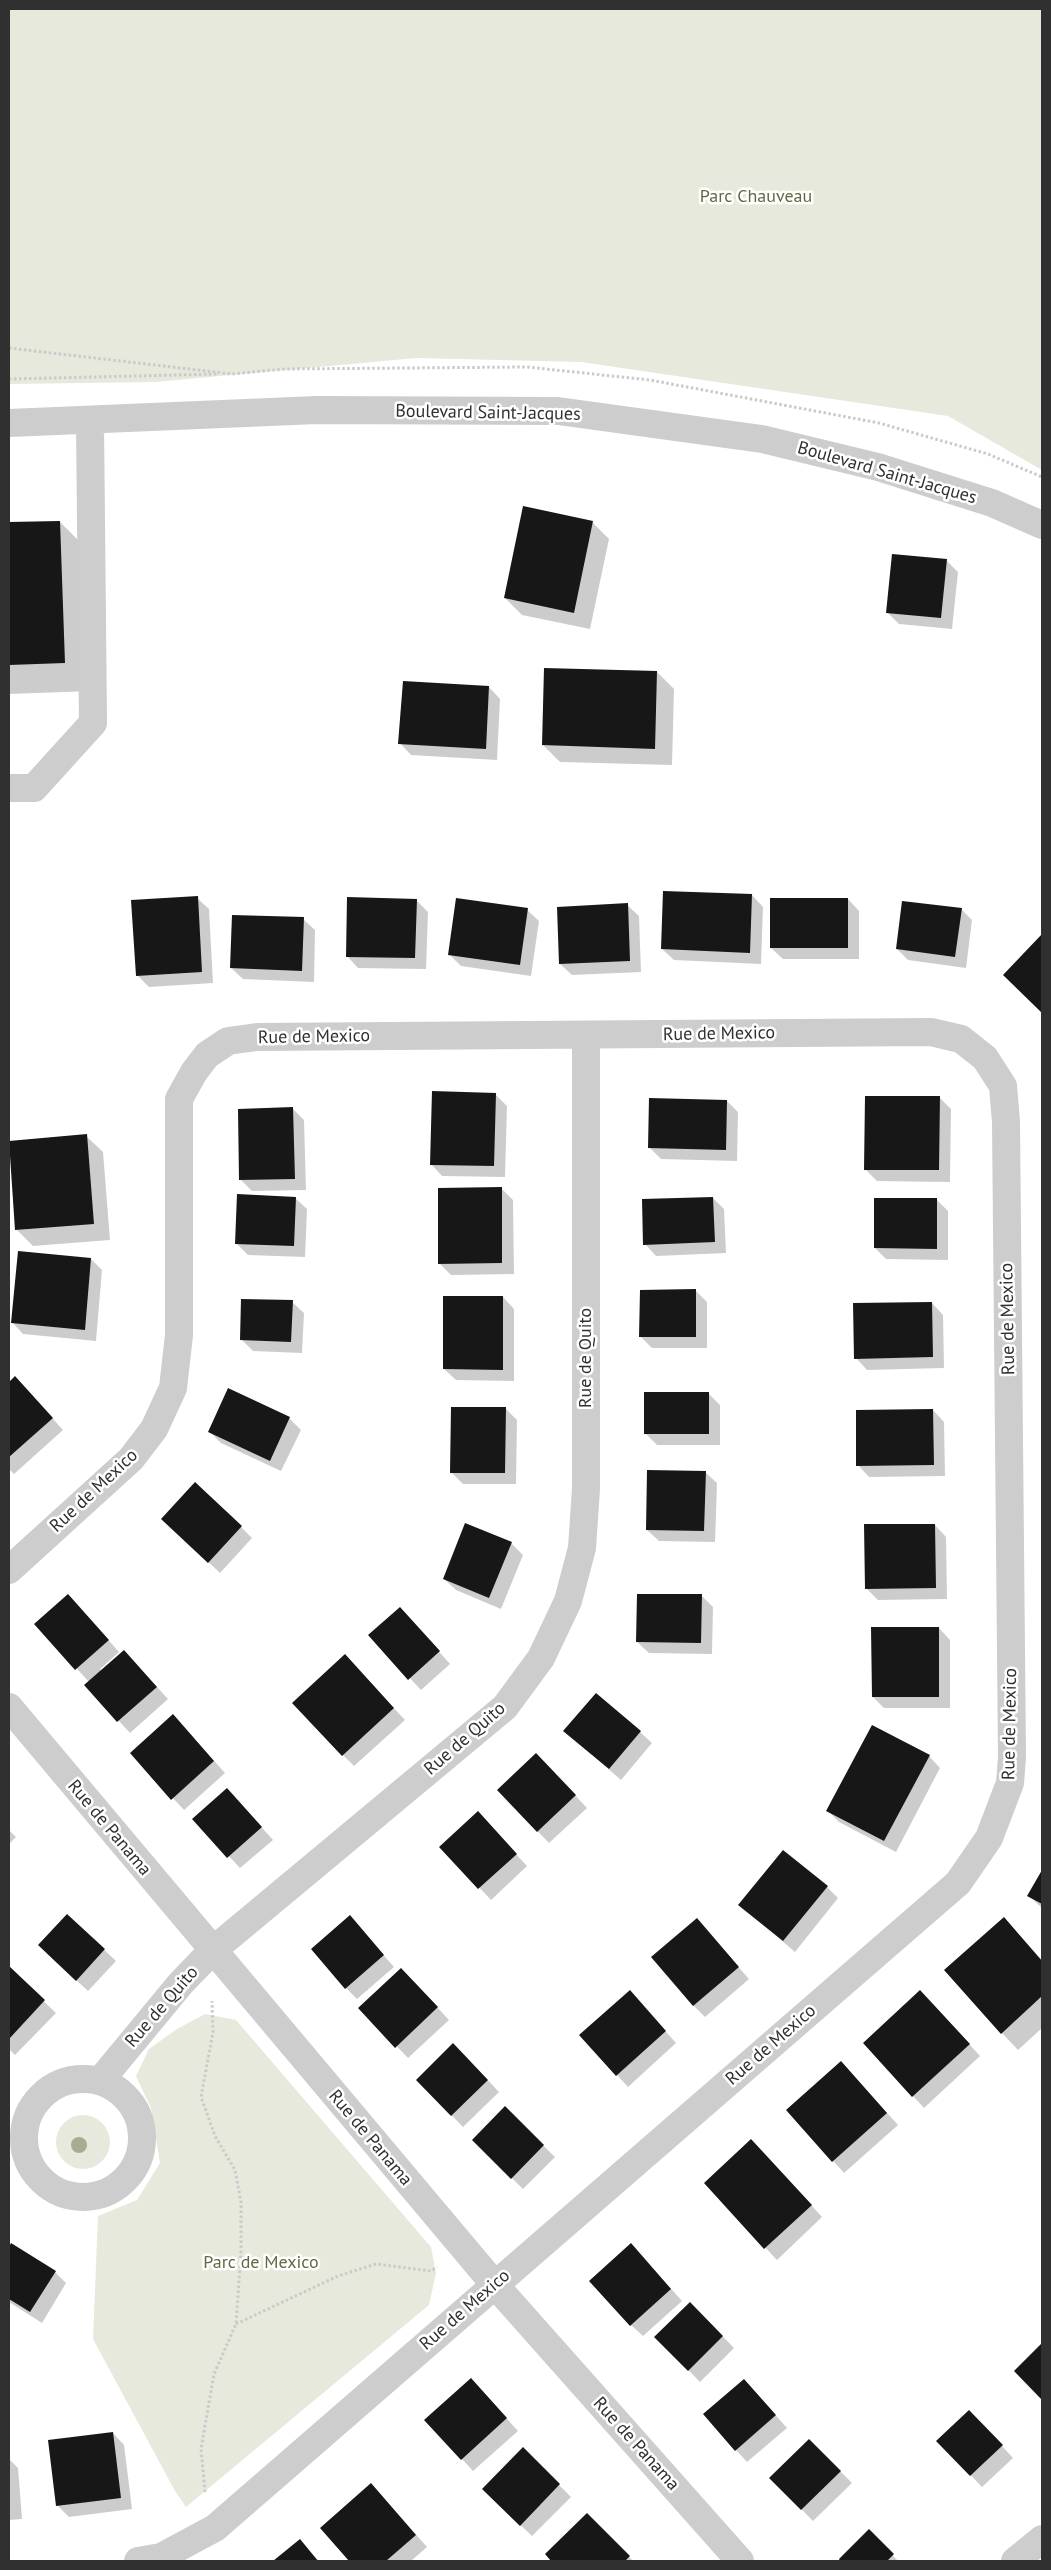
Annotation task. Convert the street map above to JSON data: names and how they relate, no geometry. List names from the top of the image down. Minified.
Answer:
{"streets":{"street":["Boulevard Saint-Jacques","Rue de Mexico","Rue de Quito","Rue de Panama"]},"crossings":[["Rue de Mexico","Rue de Quito"],["Rue de Mexico","Rue de Panama"],["Rue de Quito","Rue de Panama"]],"parks":["Parc Chauveau","Parc de Mexico"]}
